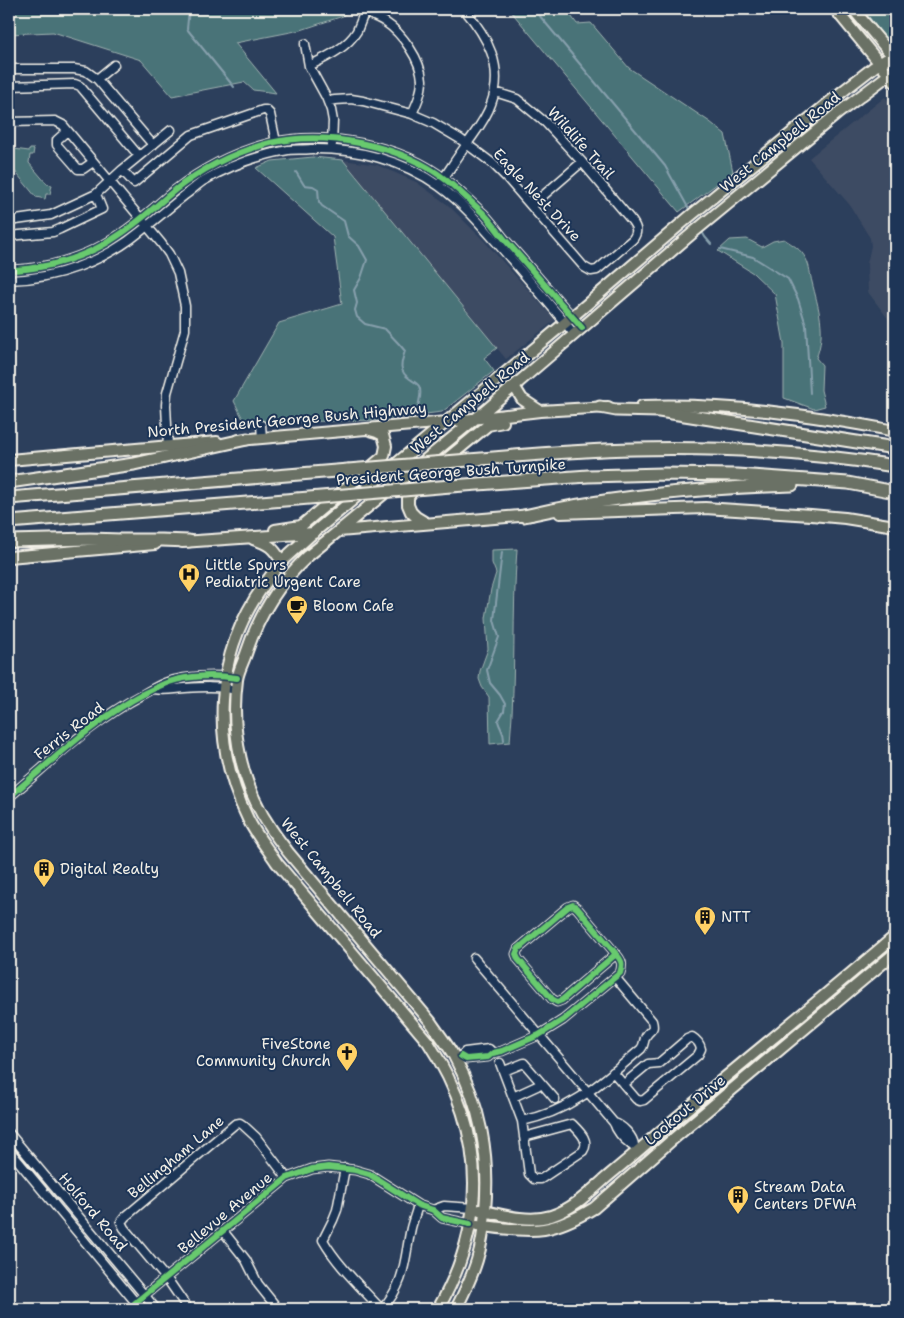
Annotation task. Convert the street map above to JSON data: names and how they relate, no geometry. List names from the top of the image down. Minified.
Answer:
{"streets":{"highway":["President George Bush Turnpike"],"main road":["West Campbell Road","North President George Bush Highway","Lookout Drive"],"street":["Wildlife Trail","Eagle Nest Drive","Ferris Road","Bellingham Lane","Holford Road","Bellevue Avenue"]},"crossings":[["West Campbell Road","North President George Bush Highway"],["West Campbell Road","Ferris Road"],["West Campbell Road","Lookout Drive"],["West Campbell Road","Bellevue Avenue"],["Wildlife Trail","Eagle Nest Drive"],["Lookout Drive","Bellevue Avenue"],["Bellingham Lane","Bellevue Avenue"],["Holford Road","Bellevue Avenue"]],"places":{"hospital":["Little Spurs Pediatric Urgent Care"],"cafe":["Bloom Cafe"],"building":["Digital Realty","NTT","Stream Data Centers DFWA"],"church":["FiveStone Community Church"]}}
